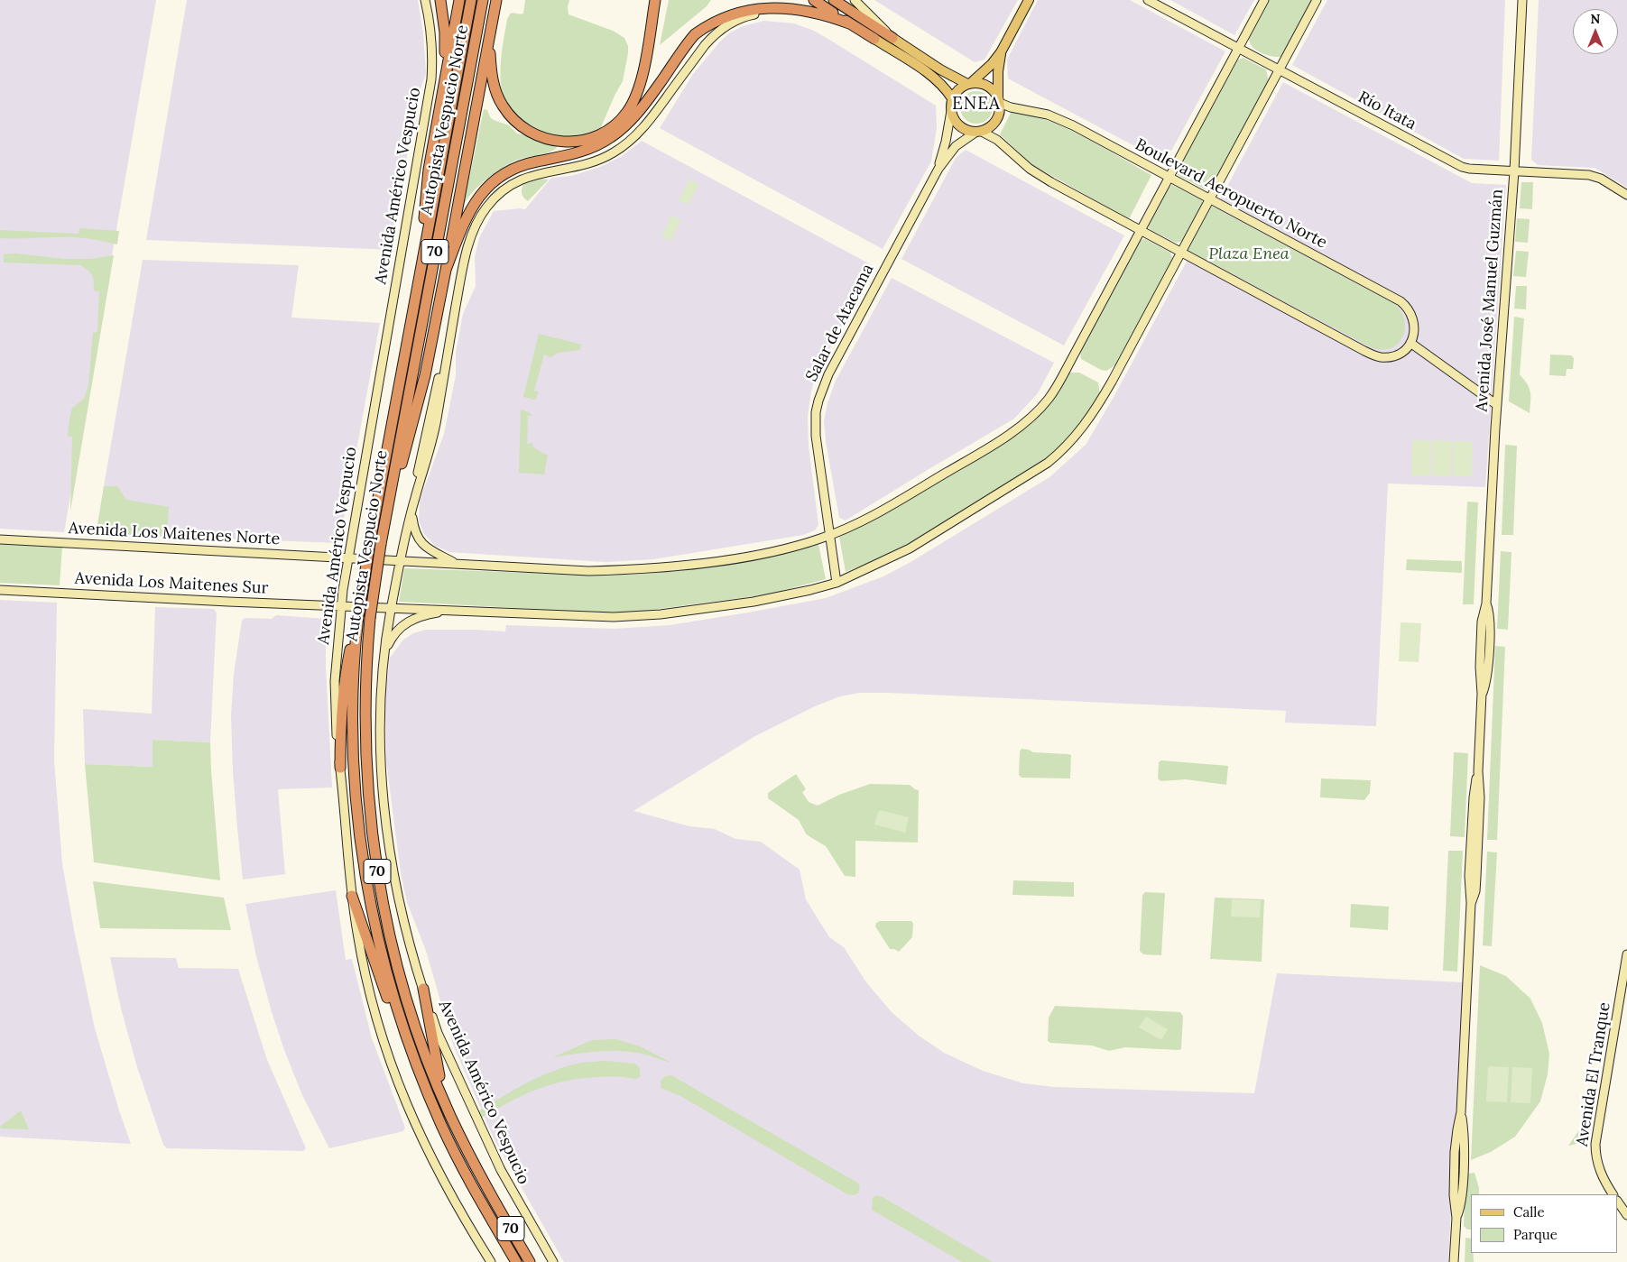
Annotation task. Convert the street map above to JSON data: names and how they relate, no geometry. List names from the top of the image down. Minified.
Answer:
{"streets":{"highway":["Autopista Vespucio Norte","70"],"main road":["Avenida Américo Vespucio"],"street":["Río Itata","Boulevard Aeropuerto Norte","Avenida José Manuel Guzmán","Salar de Atacama","Avenida Los Maitenes Norte","Avenida Los Maitenes Sur","Avenida El Tranque"]},"crossings":[["Río Itata","Avenida José Manuel Guzmán"],["Río Itata","Avenida Los Maitenes Norte"],["Avenida Américo Vespucio","Boulevard Aeropuerto Norte"],["Avenida Américo Vespucio","Salar de Atacama"],["Avenida Américo Vespucio","Avenida Los Maitenes Norte"],["Avenida Américo Vespucio","Avenida Los Maitenes Sur"],["Boulevard Aeropuerto Norte","Salar de Atacama"],["Boulevard Aeropuerto Norte","Avenida Los Maitenes Norte"],["Salar de Atacama","Avenida Los Maitenes Norte"]],"districts":["ENEA"],"parks":["Plaza Enea"],"legend":["Calle","Parque"],"north":"top"}
